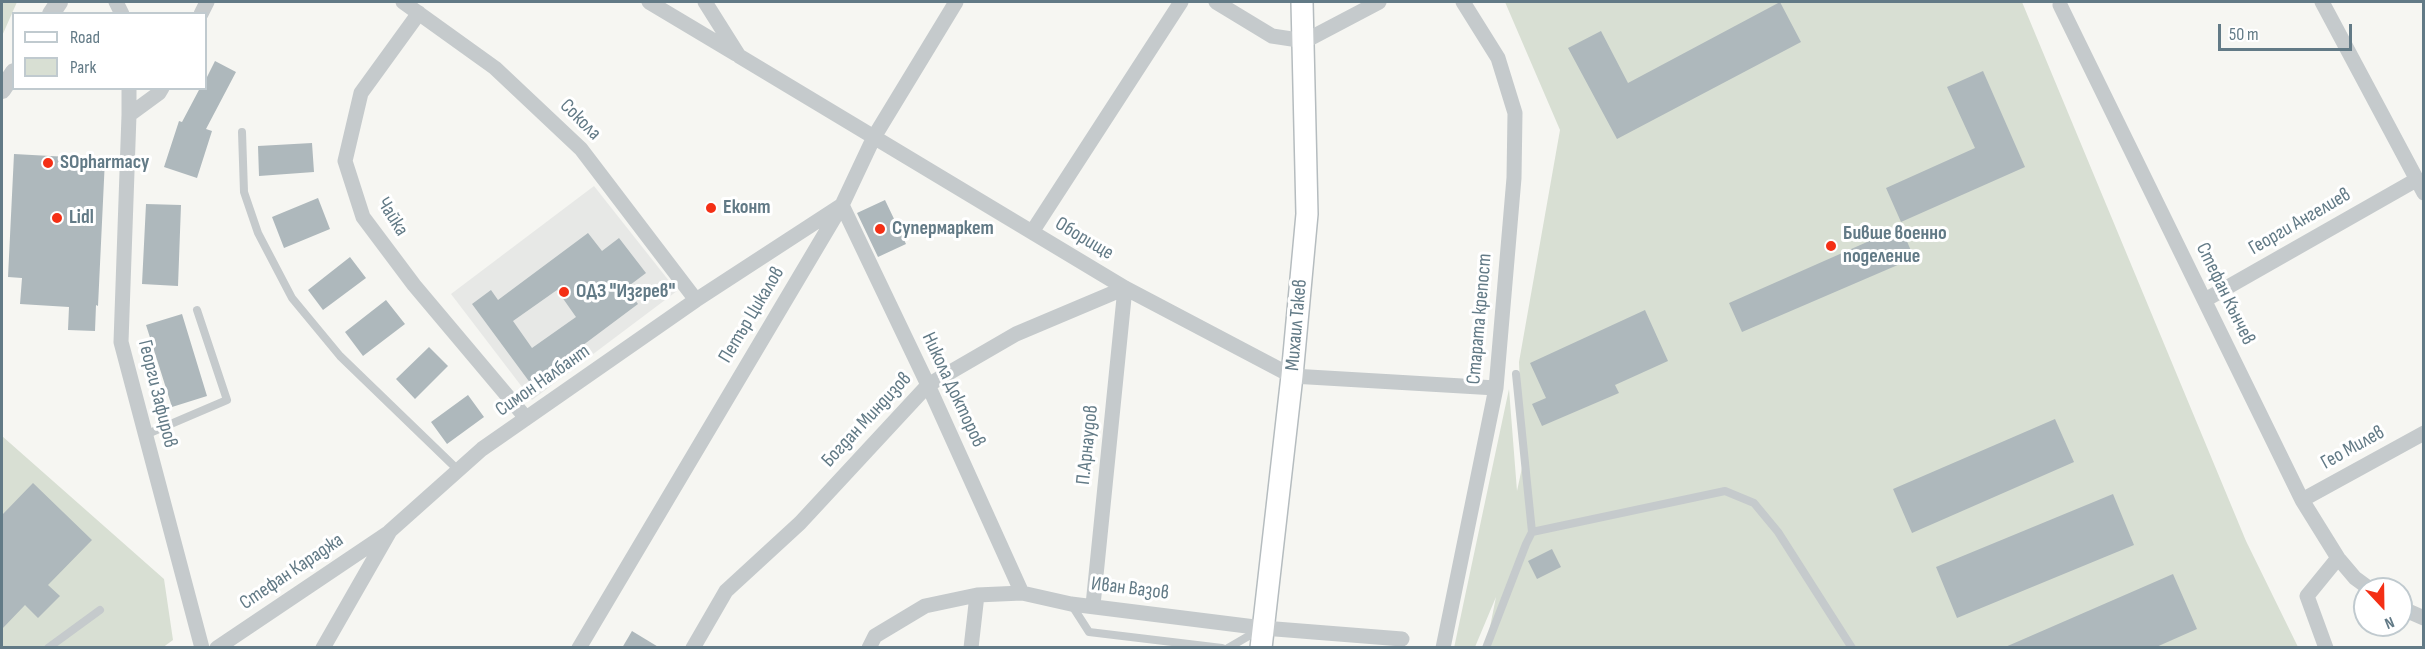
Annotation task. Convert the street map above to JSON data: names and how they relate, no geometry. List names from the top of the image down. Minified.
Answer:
{"streets":{"main road":["Михаил Такев"],"street":["Сокола","Чайка","Георги Ангелиев","Оборище","Стефан Кънчев","Петър Цикалов","Старата крепост","Симон Налбант","Никола Докторов","Георги Зафиров","Богдан Миндизов","П.Арнаудов","Гео Милев","Стефан Караджа","Иван Вазов"]},"crossings":[["Сокола","Чайка"],["Сокола","Симон Налбант"],["Чайка","Симон Налбант"],["Георги Ангелиев","Стефан Кънчев"],["Оборище","Петър Цикалов"],["Оборище","Старата крепост"],["Оборище","Михаил Такев"],["Оборище","Богдан Миндизов"],["Оборище","П.Арнаудов"],["Стефан Кънчев","Гео Милев"],["Петър Цикалов","Симон Налбант"],["Петър Цикалов","Никола Докторов"],["Михаил Такев","Иван Вазов"],["Симон Налбант","Никола Докторов"],["Симон Налбант","Стефан Караджа"],["Никола Докторов","Богдан Миндизов"],["Никола Докторов","Иван Вазов"],["Богдан Миндизов","П.Арнаудов"],["П.Арнаудов","Иван Вазов"]],"places":["SOpharmacy","Еконт","Lidl","Супермаркет","Бивше военно поделение","ОДЗ \"Изгрев\""],"legend":["Road","Park"],"scale_bar":"50 m","north":"bottom"}
